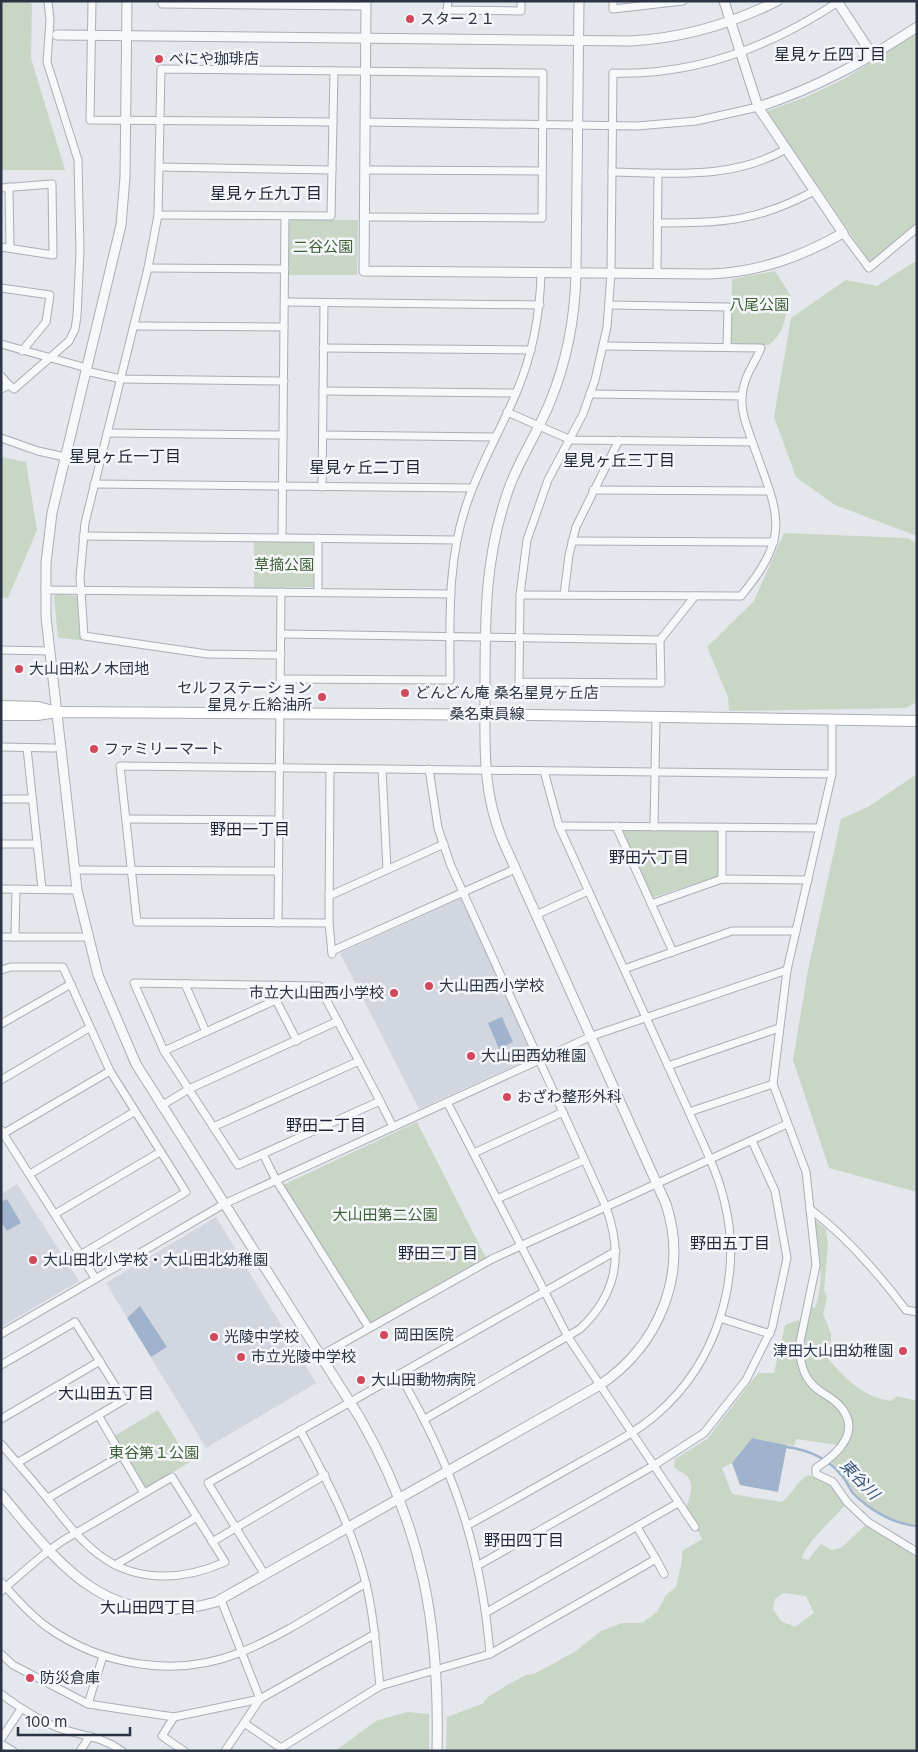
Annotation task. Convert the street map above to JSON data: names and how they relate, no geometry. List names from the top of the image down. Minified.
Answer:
{"streets":{"main road":["桑名東員線"]},"districts":["星見ヶ丘四丁目","星見ヶ丘九丁目","星見ヶ丘一丁目","星見ヶ丘三丁目","星見ヶ丘二丁目","野田一丁目","野田六丁目","野田二丁目","野田五丁目","野田三丁目","大山田五丁目","野田四丁目","大山田四丁目"],"water":["東谷川"],"parks":["二谷公園","八尾公園","草摘公園","大山田第二公園","東谷第１公園"],"places":["スター２１","べにや珈琲店","大山田松ノ木団地","どんどん庵 桑名星見ヶ丘店","セルフステーション 星見ヶ丘給油所","ファミリーマート","大山田西小学校","市立大山田西小学校","大山田西幼稚園","おざわ整形外科","大山田北小学校・大山田北幼稚園","岡田医院","光陵中学校","津田大山田幼稚園","市立光陵中学校","大山田動物病院","防災倉庫"],"scale_bar":"100 m"}
